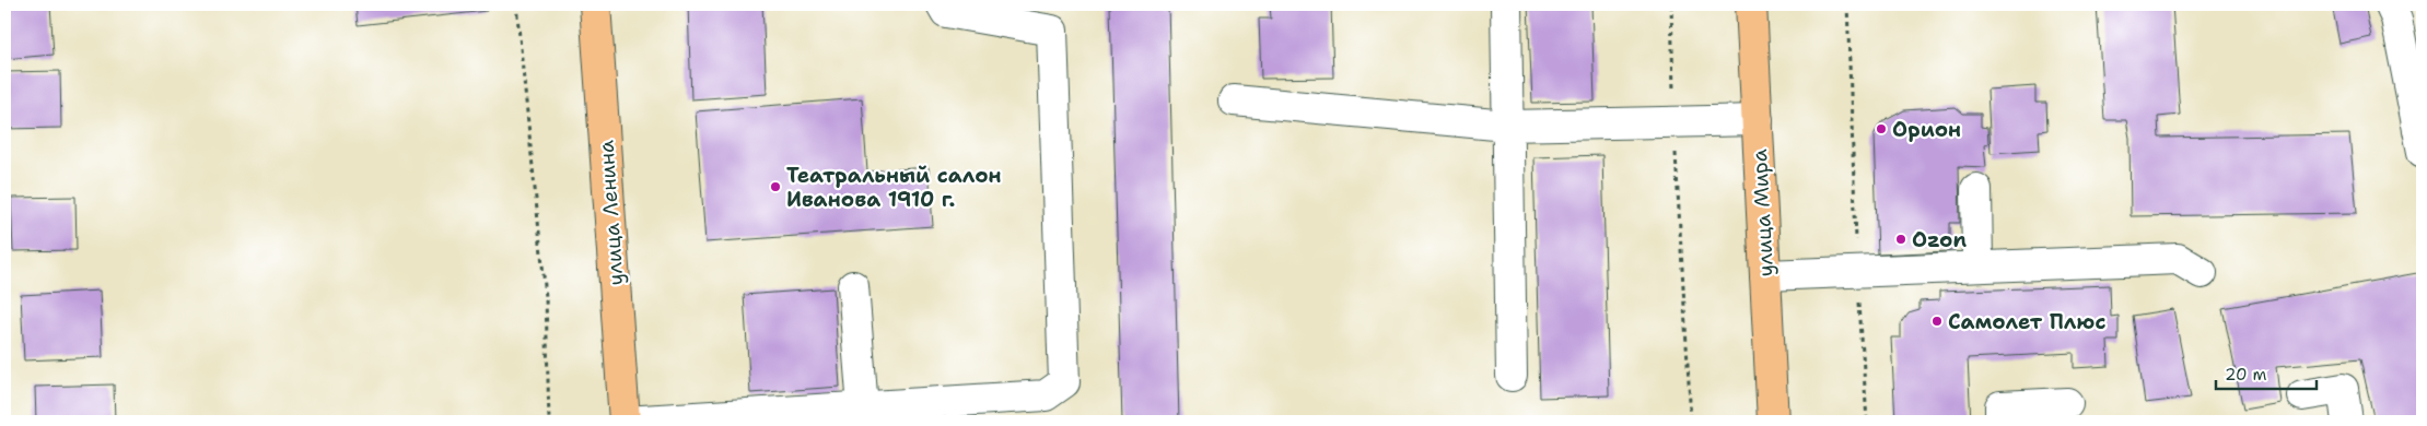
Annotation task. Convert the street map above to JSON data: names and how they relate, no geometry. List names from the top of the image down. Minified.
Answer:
{"streets":{"main road":["улица Ленина","улица Мира"]},"places":["Орион","Театральный салон Иванова 1910 г.","Ozon","Самолет Плюс"],"scale_bar":"20 m"}
